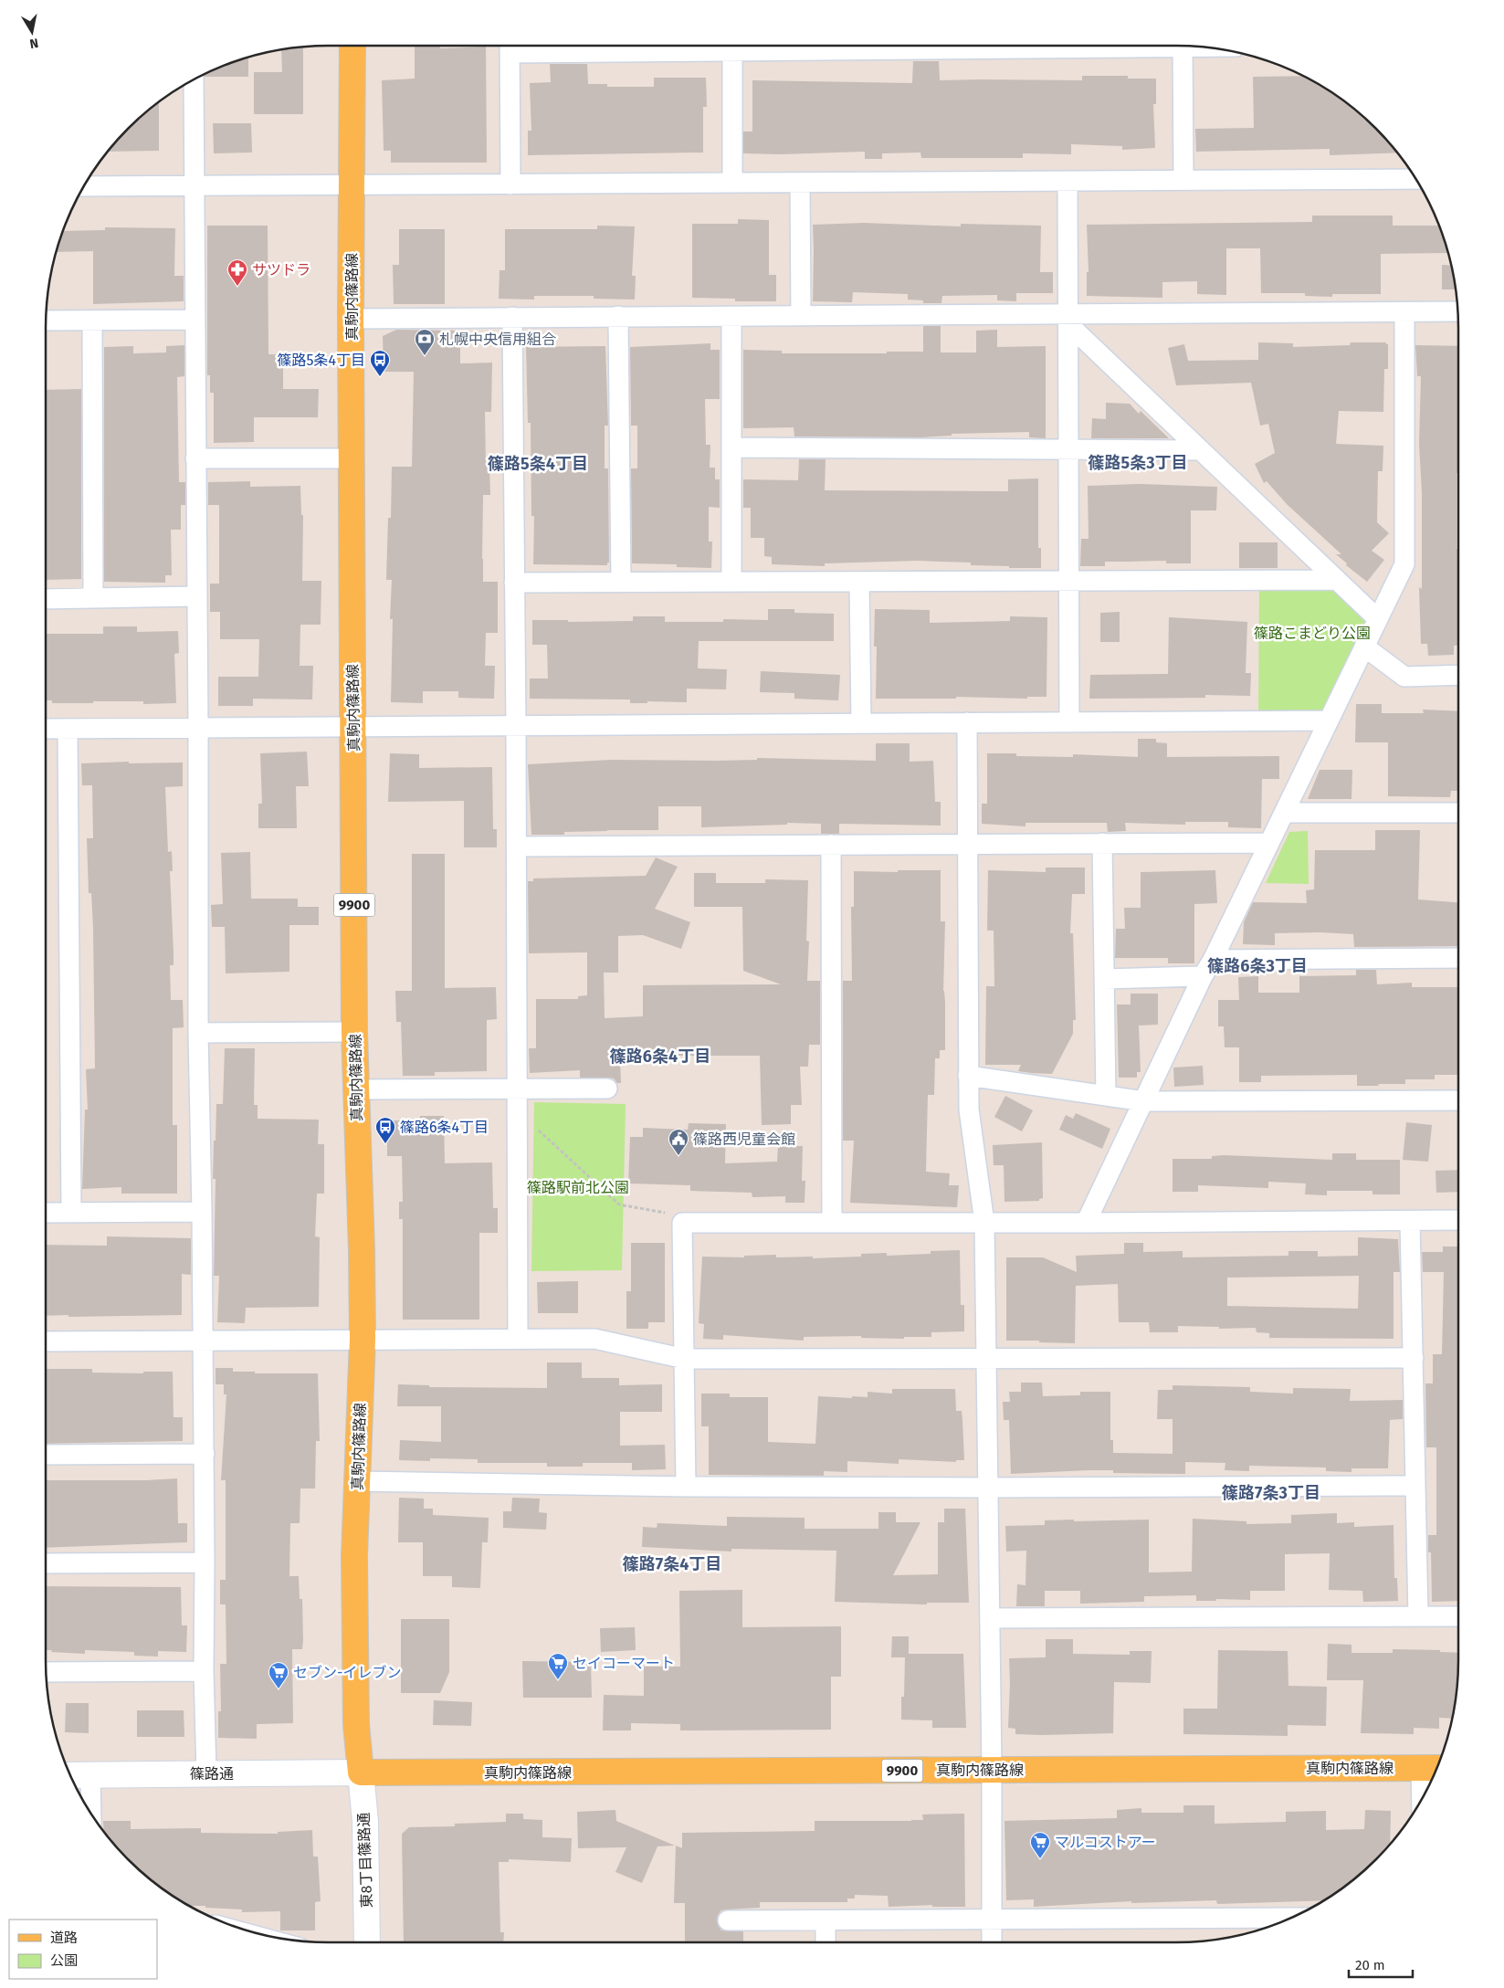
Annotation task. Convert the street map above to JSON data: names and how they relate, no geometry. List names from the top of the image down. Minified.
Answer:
{"streets":{"main road":["真駒内篠路線","9900","篠路通","東8丁目篠路通"]},"crossings":[["真駒内篠路線","篠路通"],["真駒内篠路線","東8丁目篠路通"],["篠路通","東8丁目篠路通"]],"districts":["篠路5条3丁目","篠路5条4丁目","篠路6条3丁目","篠路6条4丁目","篠路7条3丁目","篠路7条4丁目"],"parks":["篠路こまどり公園","篠路駅前北公園"],"places":{"pharmacy":["サツドラ"],"bank":["札幌中央信用組合"],"bus stop":["篠路5条4丁目","篠路6条4丁目"],"public building":["篠路西児童会館"],"supermarket":["セイコーマート","セブン-イレブン","マルコストアー"]},"legend":["道路","公園"],"scale_bar":"20 m","north":"bottom"}
